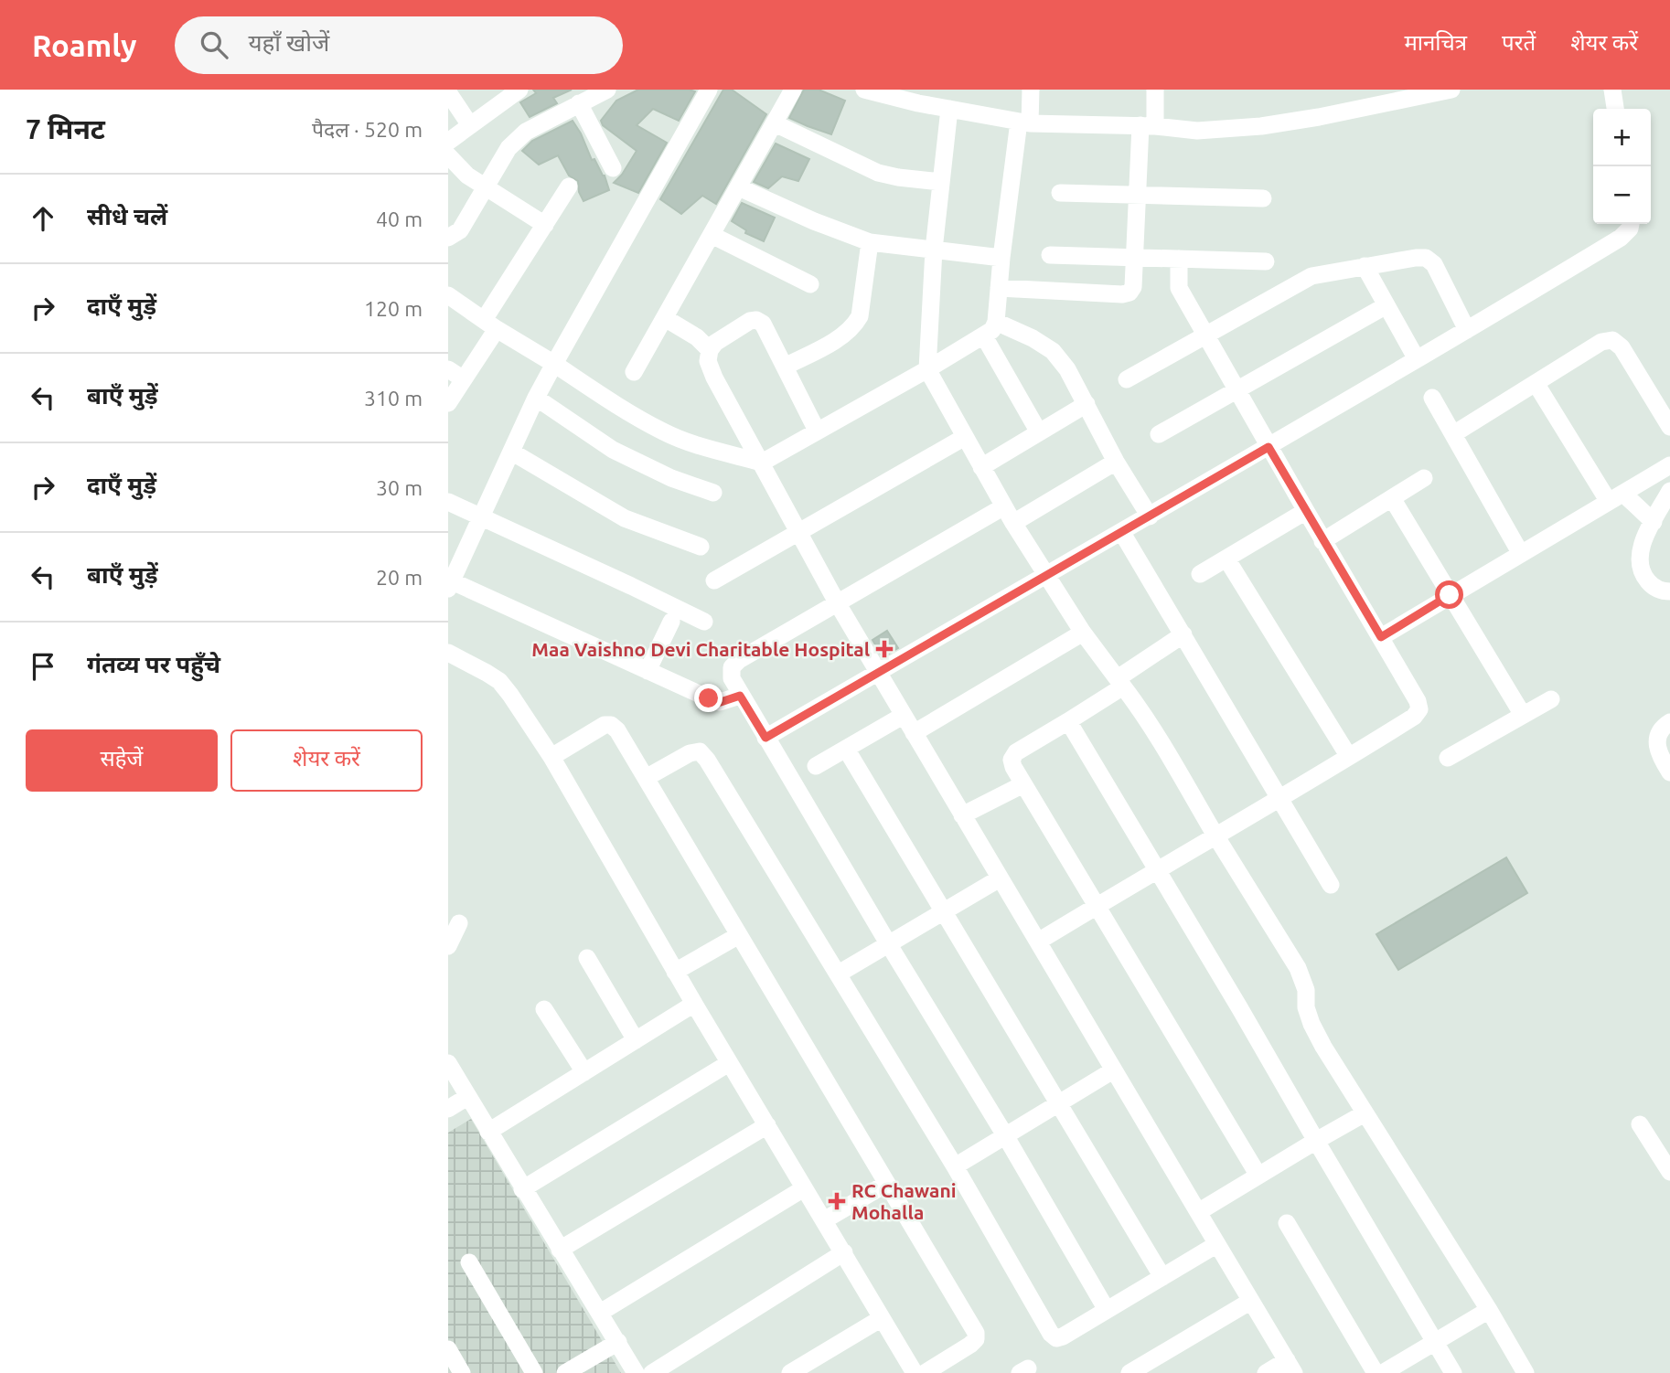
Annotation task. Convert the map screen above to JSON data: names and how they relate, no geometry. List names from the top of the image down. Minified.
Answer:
{"places":{"health":["Maa Vaishno Devi Charitable Hospital","RC Chawani Mohalla"]},"page":{"header":"Roamly","search":"यहाँ खोजें","nav":["मानचित्र","परतें","शेयर करें"],"heading":["7 मिनट","पैदल · 520 m"],"map_buttons":["+","−"],"list":[["सीधे चलें","40 m"],["दाएँ मुड़ें","120 m"],["बाएँ मुड़ें","310 m"],["दाएँ मुड़ें","30 m"],["बाएँ मुड़ें","20 m"],"गंतव्य पर पहुँचे"],"buttons":["सहेजें","शेयर करें"]}}
